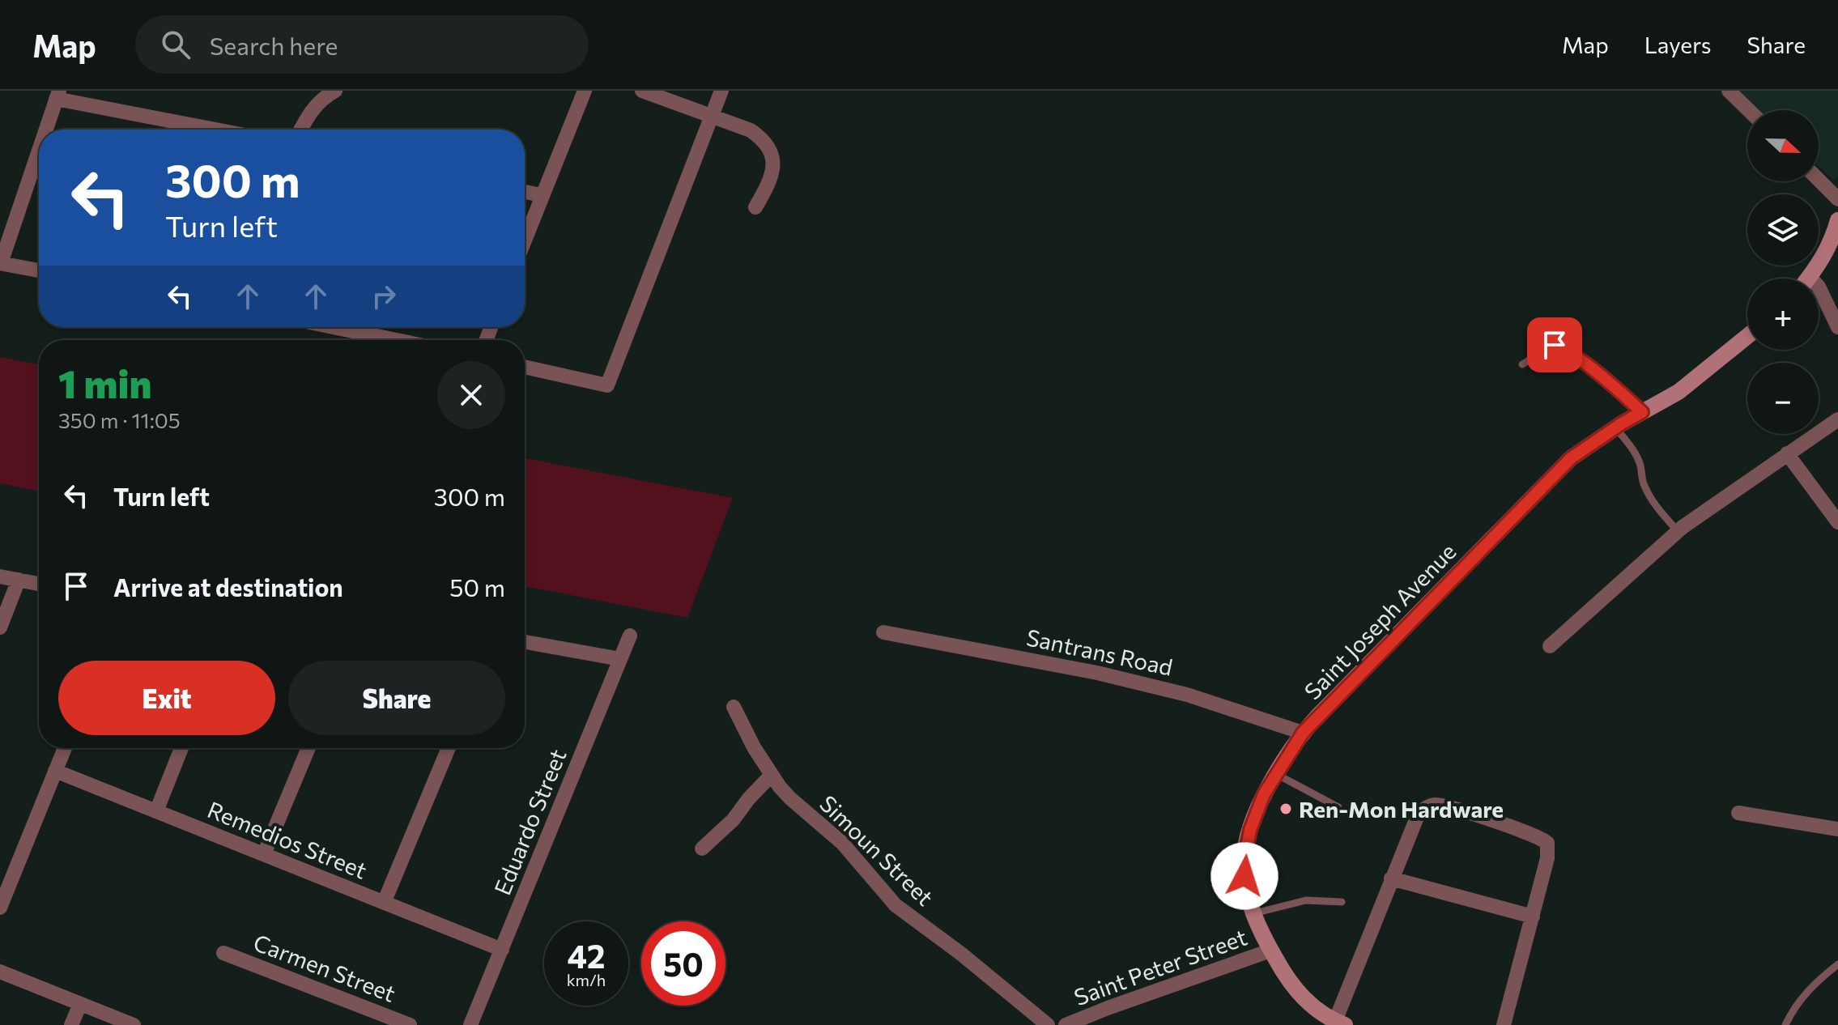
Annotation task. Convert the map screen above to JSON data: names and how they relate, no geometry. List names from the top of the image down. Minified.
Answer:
{"streets":{"main road":["Saint Joseph Avenue"],"street":["Santrans Road","Eduardo Street","Remedios Street","Simoun Street","Saint Peter Street","Carmen Street"]},"crossings":[["Saint Joseph Avenue","Santrans Road"],["Saint Joseph Avenue","Saint Peter Street"],["Eduardo Street","Remedios Street"]],"places":["Ren-Mon Hardware"],"north":"right","page":{"header":"Map","search":"Search here","nav":["Map","Layers","Share"],"map_buttons":["+","−"],"turn":["300 m","Turn left"],"heading":["1 min","350 m · 11:05"],"list":[{"name":"Turn left","value":"300 m"},{"name":"Arrive at destination","value":"50 m"}],"buttons":["Exit","Share"],"speed":"42 km/h","limit":"50"}}
